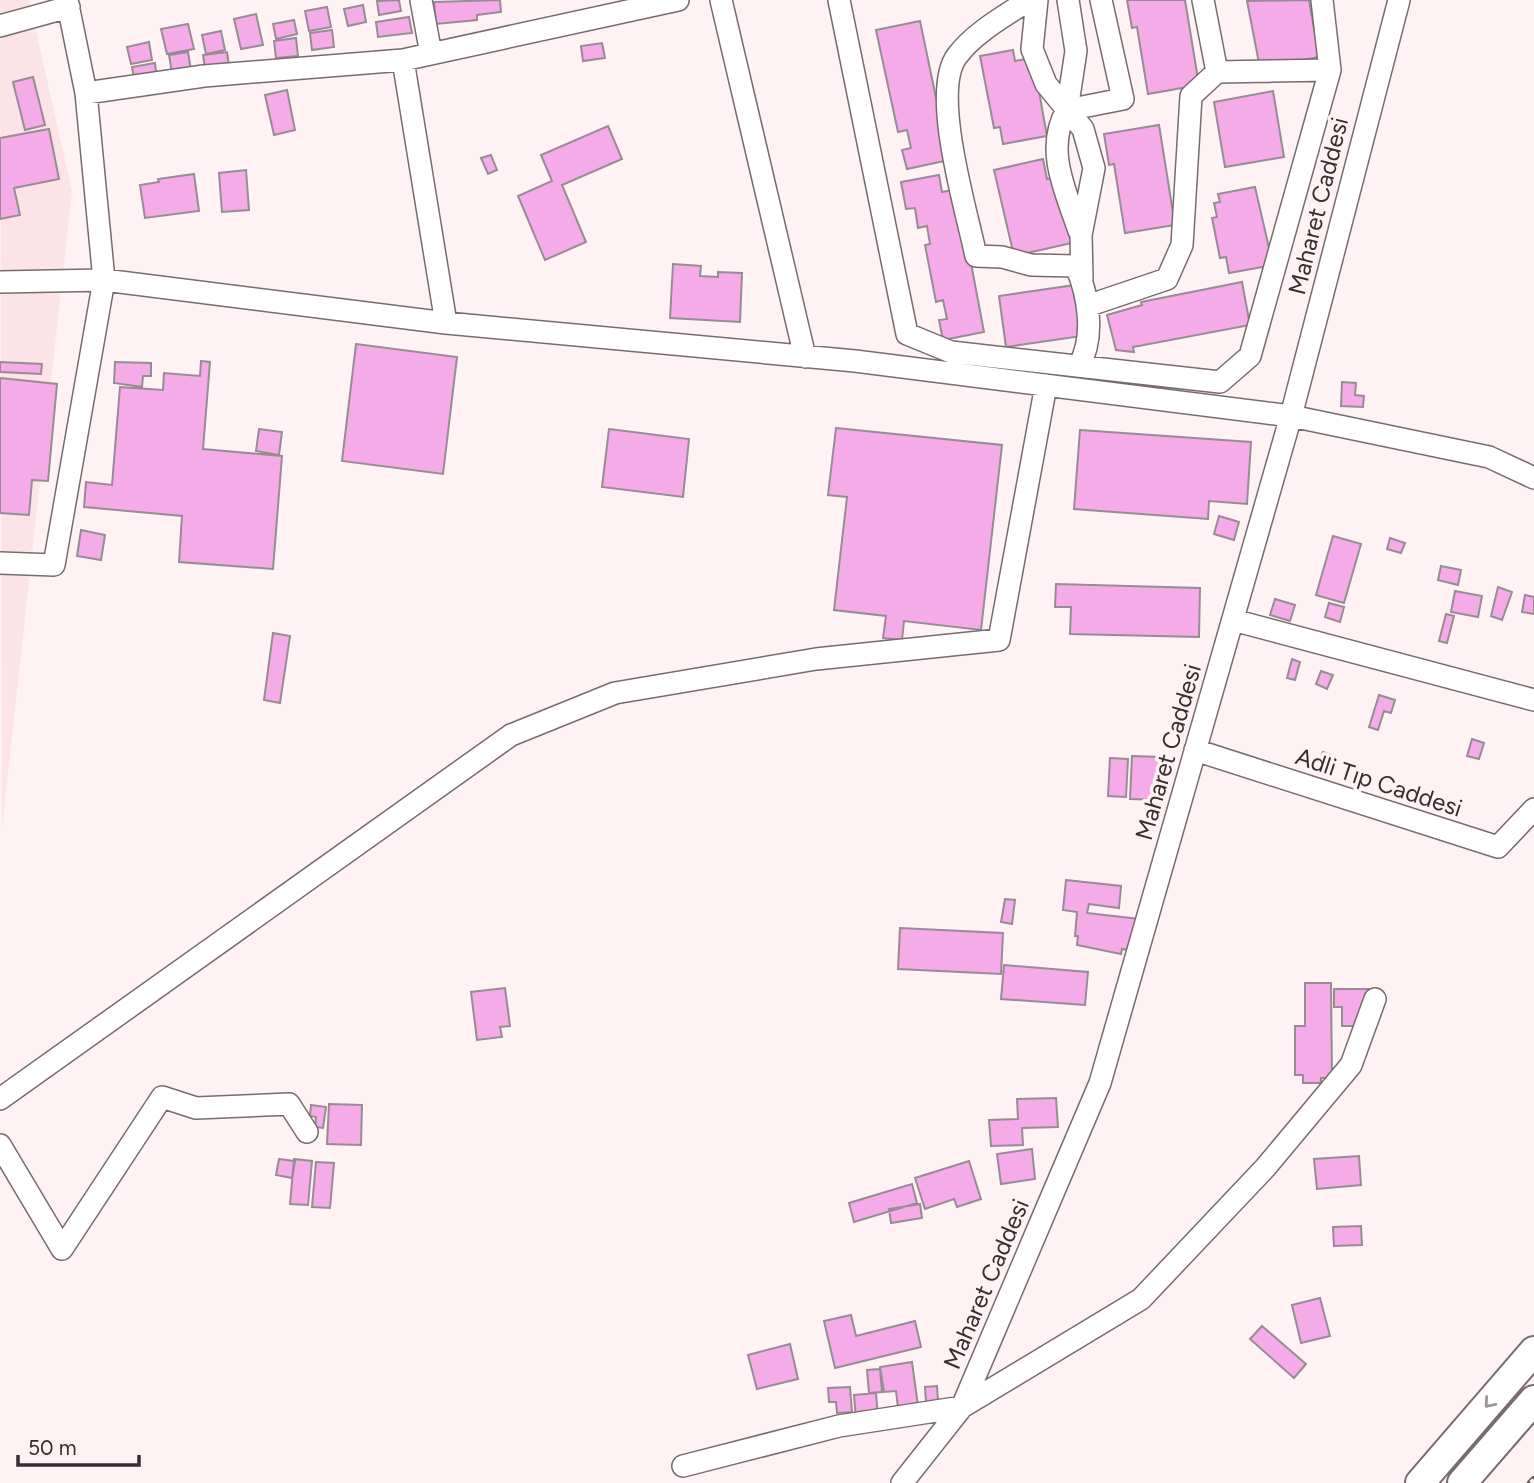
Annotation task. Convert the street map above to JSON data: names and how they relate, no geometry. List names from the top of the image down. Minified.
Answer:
{"streets":{"street":["Maharet Caddesi","Adli Tıp Caddesi"]},"crossings":[["Maharet Caddesi","Adli Tıp Caddesi"]],"scale_bar":"50 m"}
